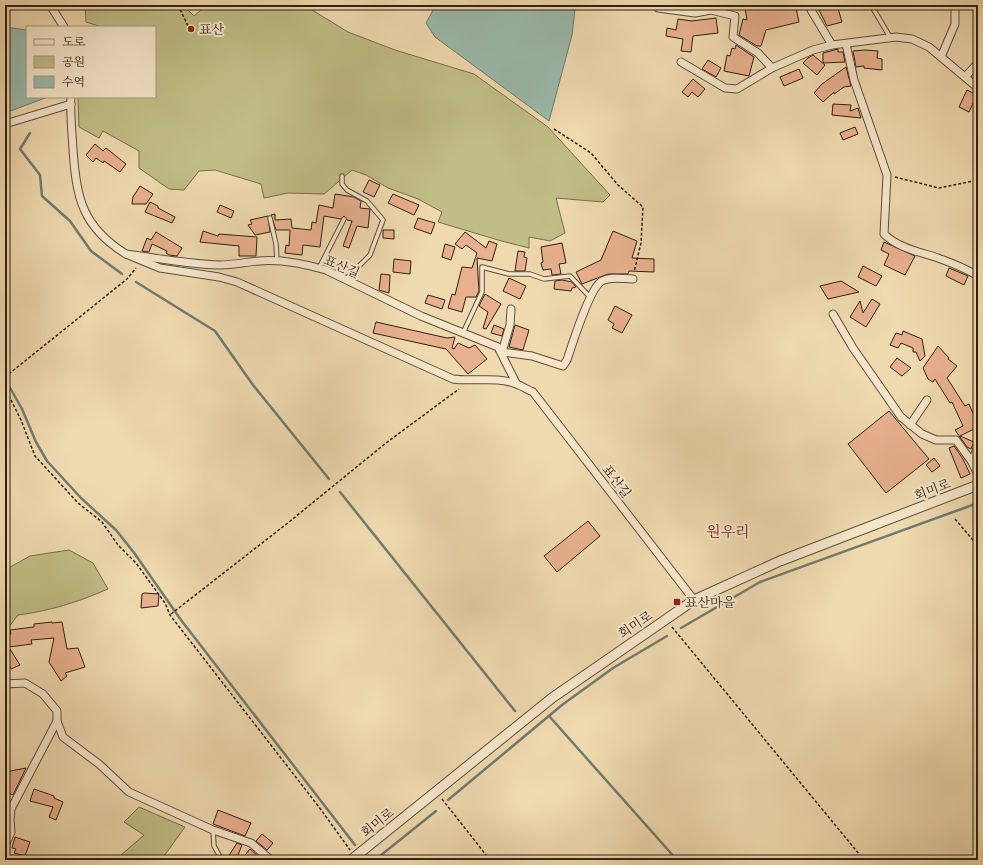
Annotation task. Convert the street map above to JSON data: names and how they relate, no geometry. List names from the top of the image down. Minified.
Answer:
{"streets":{"street":["표산길","회미로"]},"crossings":[["표산길","회미로"]],"districts":["원우리"],"places":{"other":["표산"],"transit":["표산마을"]},"legend":["도로","공원","수역"]}
